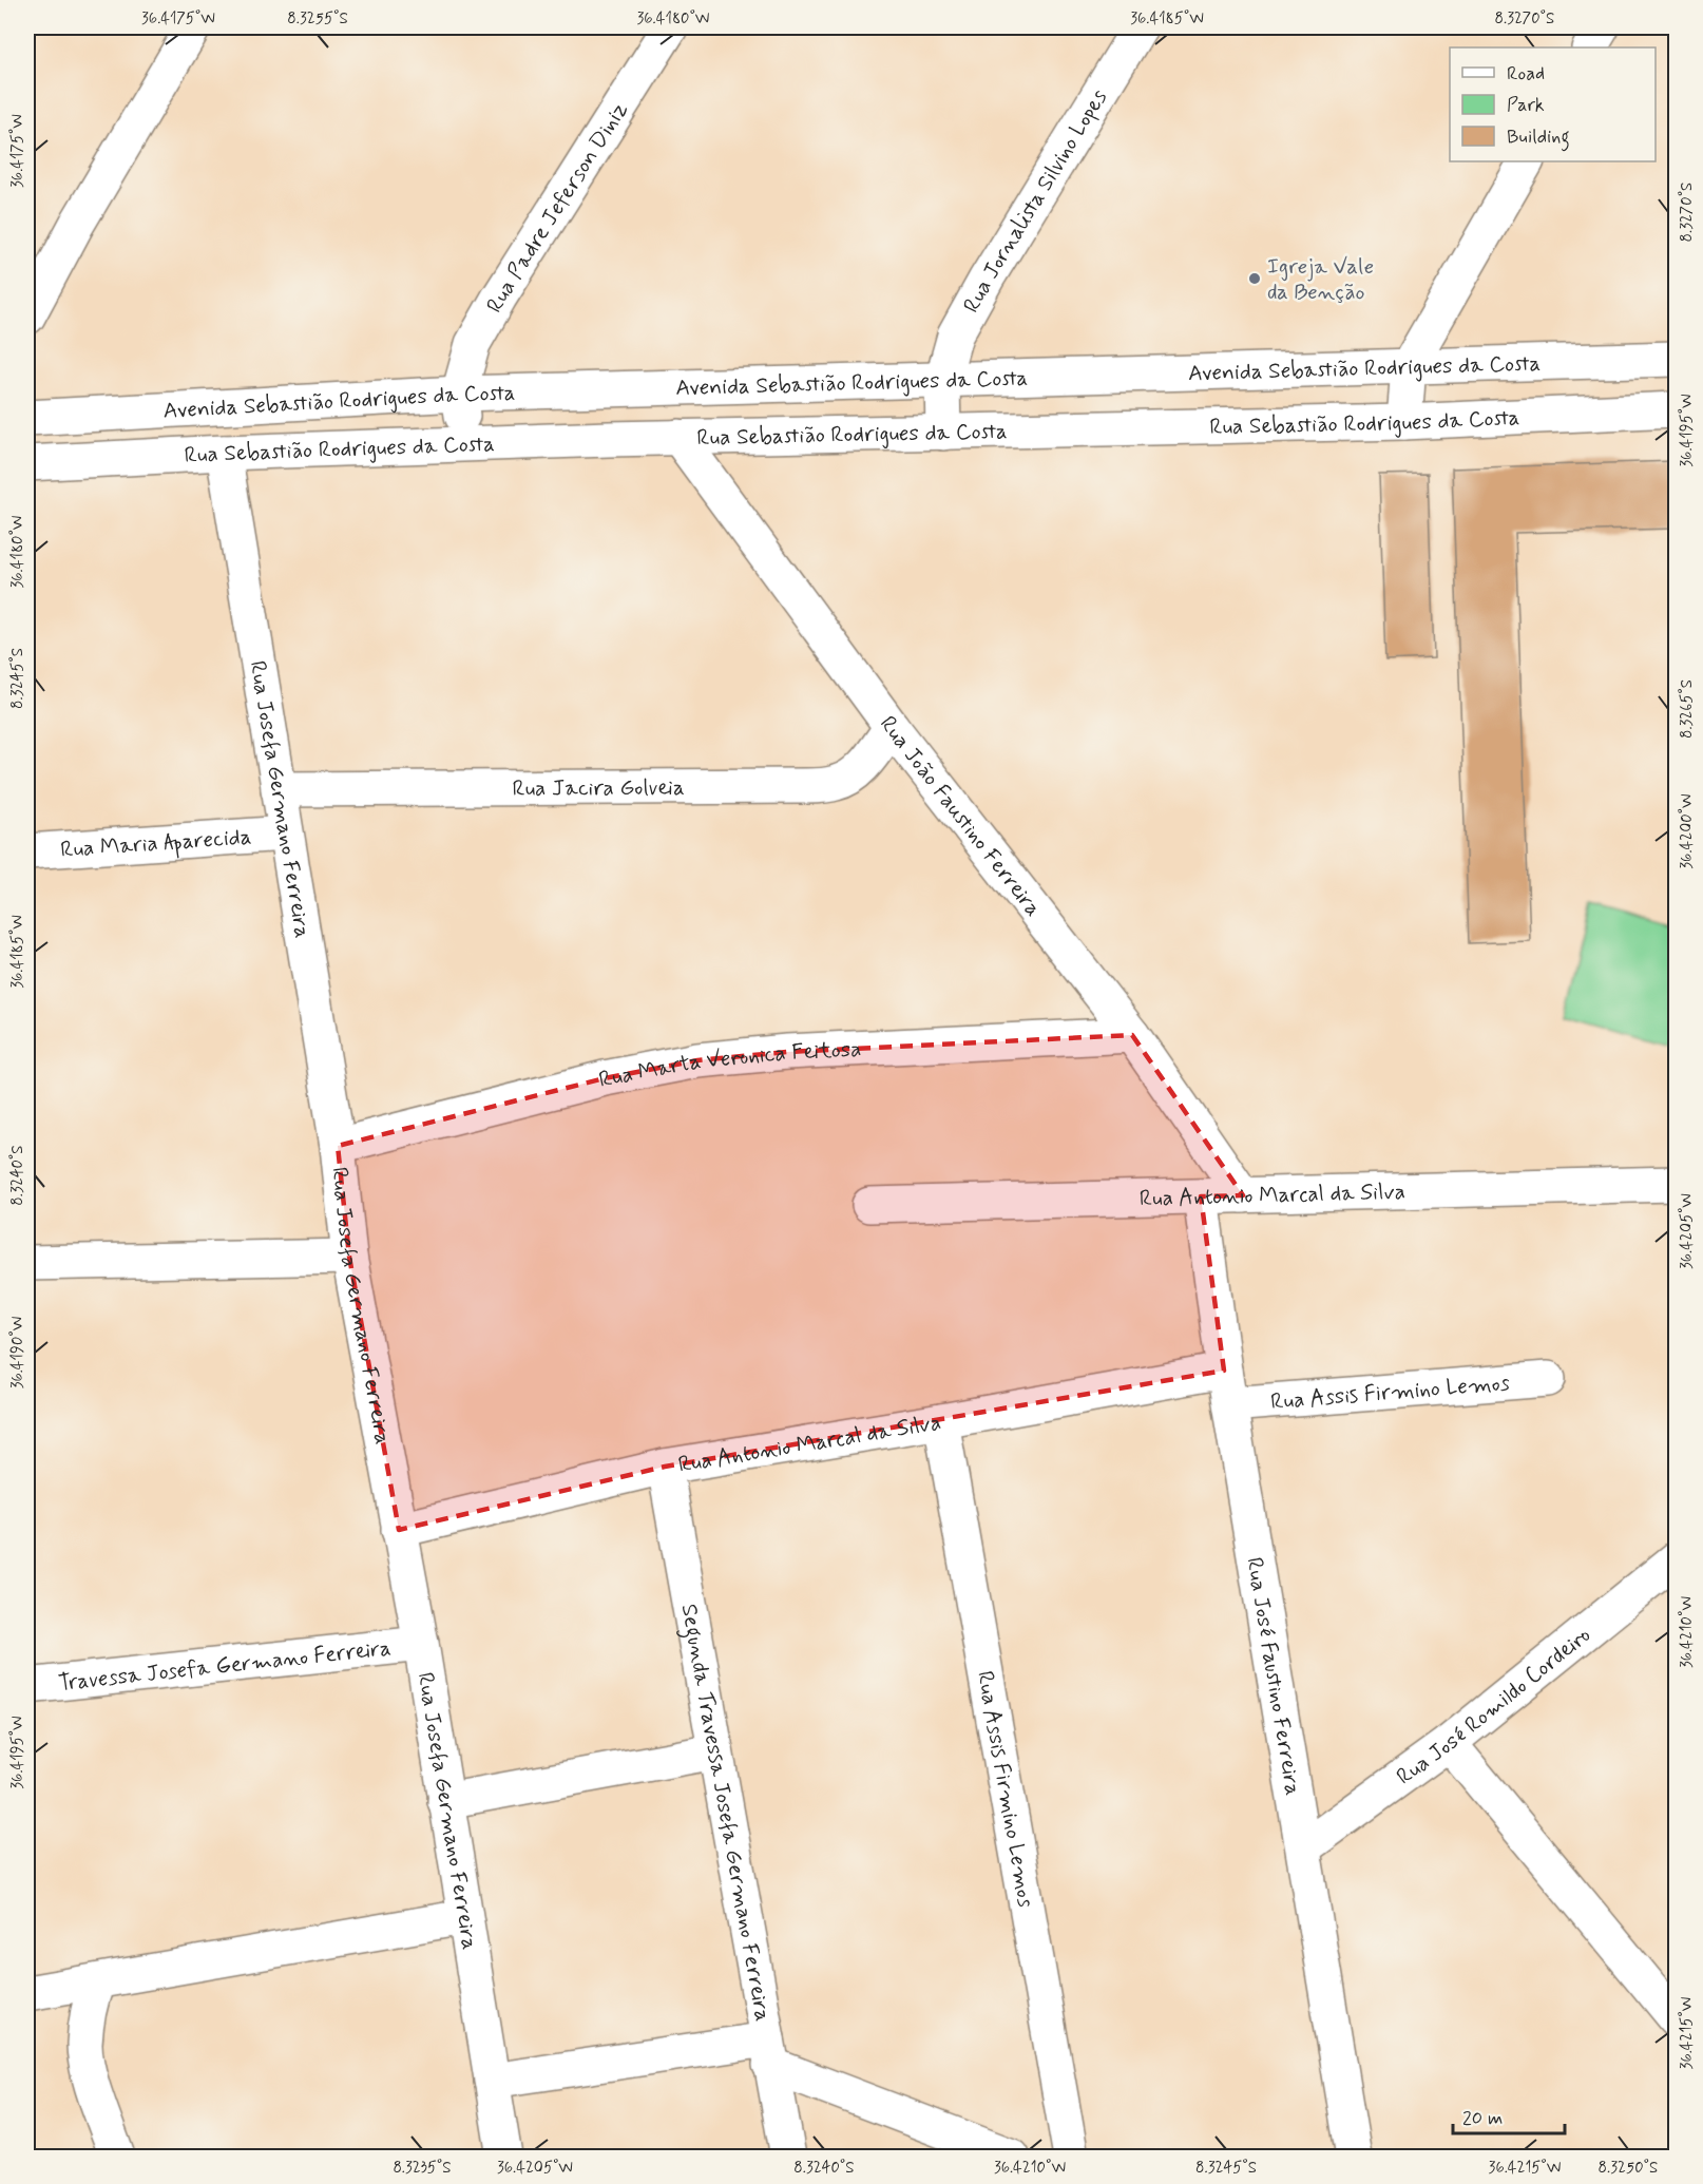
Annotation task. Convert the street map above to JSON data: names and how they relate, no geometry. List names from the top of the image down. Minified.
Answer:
{"streets":{"street":["Rua Jornalista Silvino Lopes","Rua Padre Jeferson Diniz","Avenida Sebastião Rodrigues da Costa","Rua Sebastião Rodrigues da Costa","Rua Jacira Golveia","Rua Josefa Germano Ferreira","Rua João Faustino Ferreira","Rua Maria Aparecida","Rua Marta Veronica Feitosa","Rua Antonio Marcal da Silva","Rua Assis Firmino Lemos","Travessa Josefa Germano Ferreira","Rua José Faustino Ferreira","Rua José Romildo Cordeiro","Segunda Travessa Josefa Germano Ferreira"]},"crossings":[["Rua Jornalista Silvino Lopes","Avenida Sebastião Rodrigues da Costa"],["Rua Jornalista Silvino Lopes","Rua Sebastião Rodrigues da Costa"],["Rua Padre Jeferson Diniz","Avenida Sebastião Rodrigues da Costa"],["Rua Sebastião Rodrigues da Costa","Rua Josefa Germano Ferreira"],["Rua Sebastião Rodrigues da Costa","Rua João Faustino Ferreira"],["Rua Jacira Golveia","Rua Josefa Germano Ferreira"],["Rua Jacira Golveia","Rua João Faustino Ferreira"],["Rua Josefa Germano Ferreira","Rua Maria Aparecida"],["Rua Josefa Germano Ferreira","Rua Marta Veronica Feitosa"],["Rua Josefa Germano Ferreira","Rua Antonio Marcal da Silva"],["Rua Josefa Germano Ferreira","Travessa Josefa Germano Ferreira"],["Rua João Faustino Ferreira","Rua Marta Veronica Feitosa"],["Rua João Faustino Ferreira","Rua Antonio Marcal da Silva"],["Rua Antonio Marcal da Silva","Rua Assis Firmino Lemos"],["Rua Antonio Marcal da Silva","Rua José Faustino Ferreira"],["Rua Antonio Marcal da Silva","Segunda Travessa Josefa Germano Ferreira"],["Rua Assis Firmino Lemos","Rua José Faustino Ferreira"],["Rua José Faustino Ferreira","Rua José Romildo Cordeiro"]],"places":["Igreja Vale da Benção"],"legend":["Road","Park","Building"],"scale_bar":"20 m","coordinates":["36.4175°W","8.3255°S","36.4180°W","36.4185°W","8.3270°S","36.4195°W","8.3245°S","8.3265°S","36.4200°W","8.3240°S","36.4205°W","36.4190°W","36.4210°W","36.4215°W","8.3235°S","8.3250°S"]}
